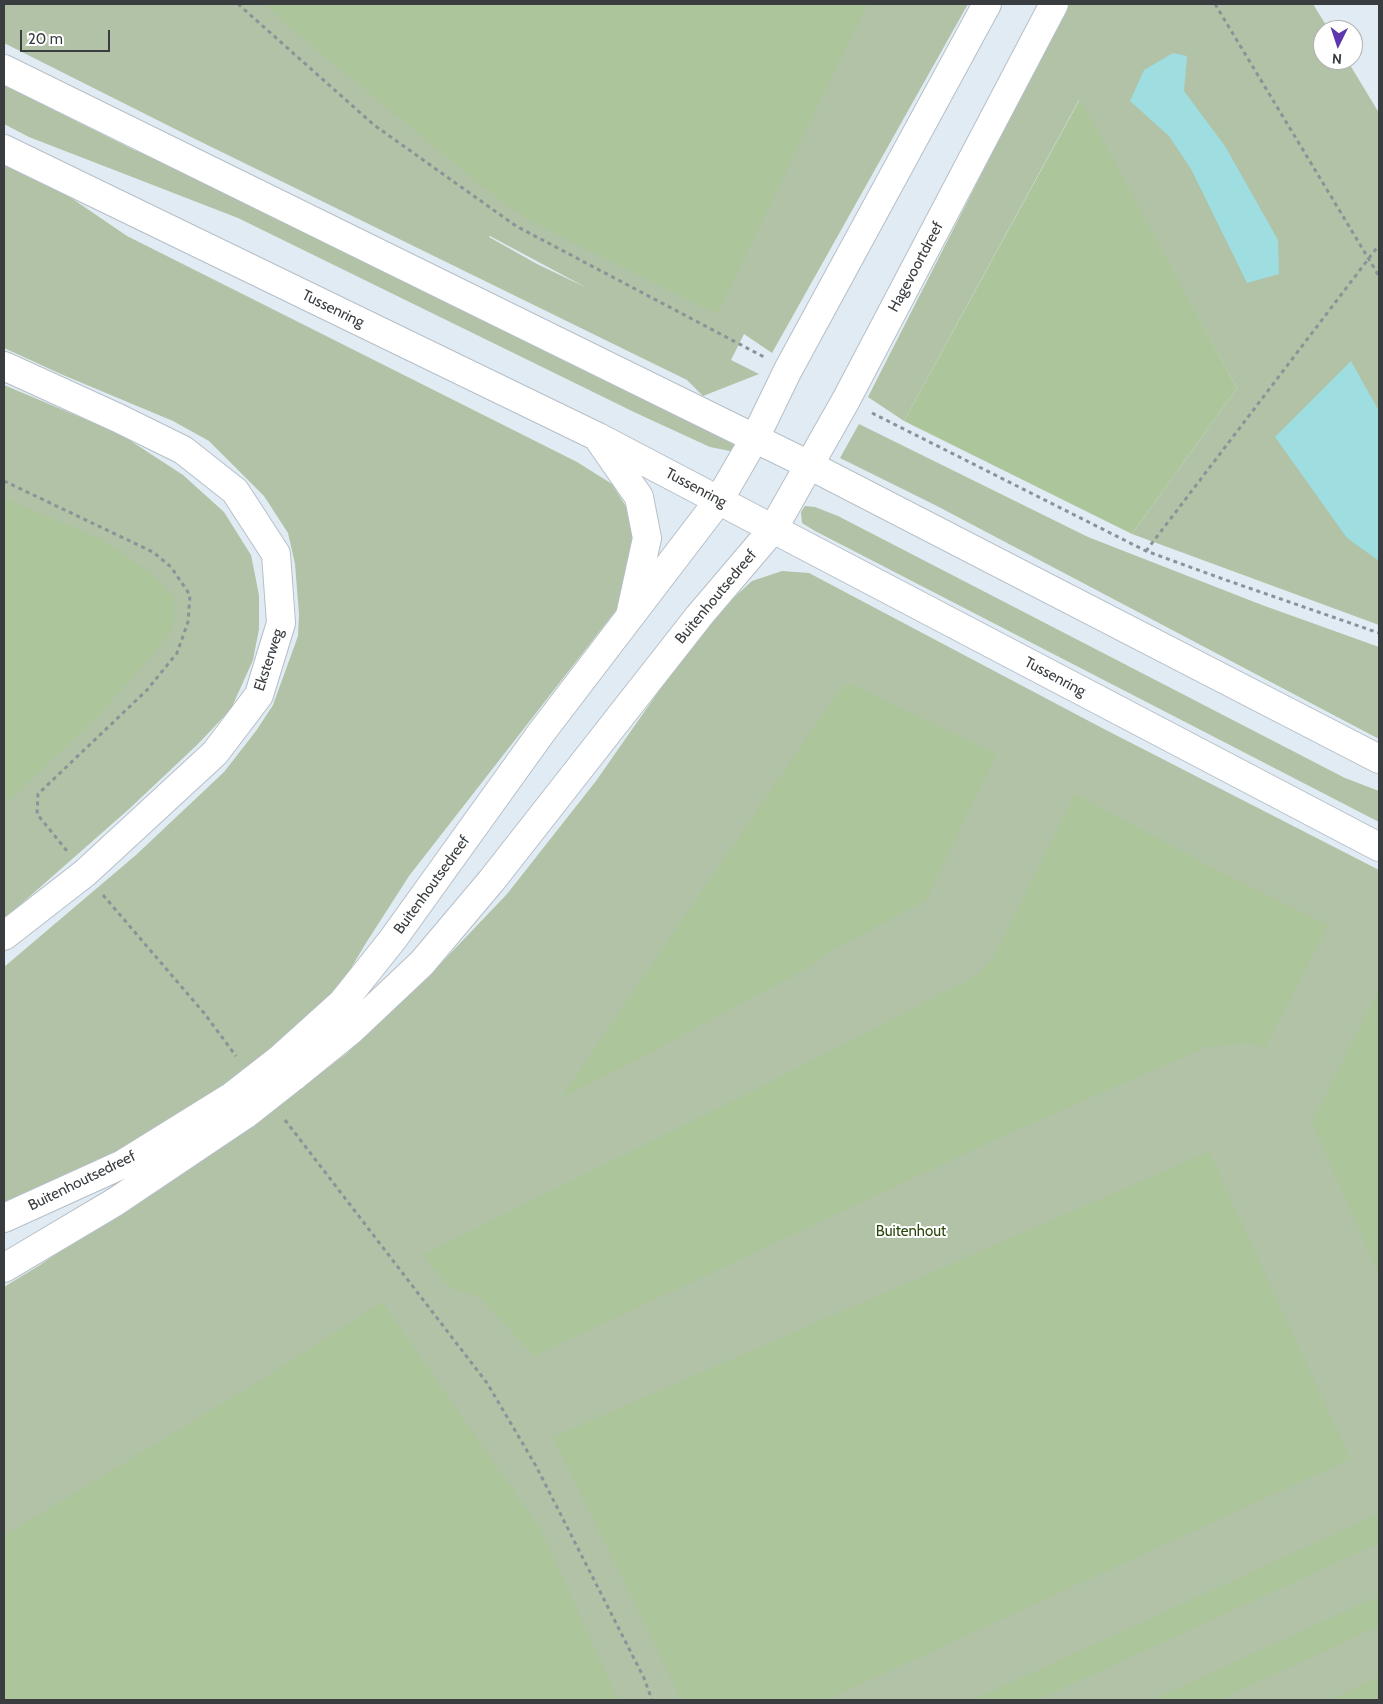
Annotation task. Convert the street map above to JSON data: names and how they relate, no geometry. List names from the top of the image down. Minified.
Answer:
{"streets":{"main road":["Hagevoortdreef","Tussenring","Buitenhoutsedreef","Eksterweg"]},"crossings":[["Hagevoortdreef","Tussenring"],["Hagevoortdreef","Buitenhoutsedreef"],["Tussenring","Buitenhoutsedreef"]],"parks":["Buitenhout"],"scale_bar":"20 m","north":"bottom"}
